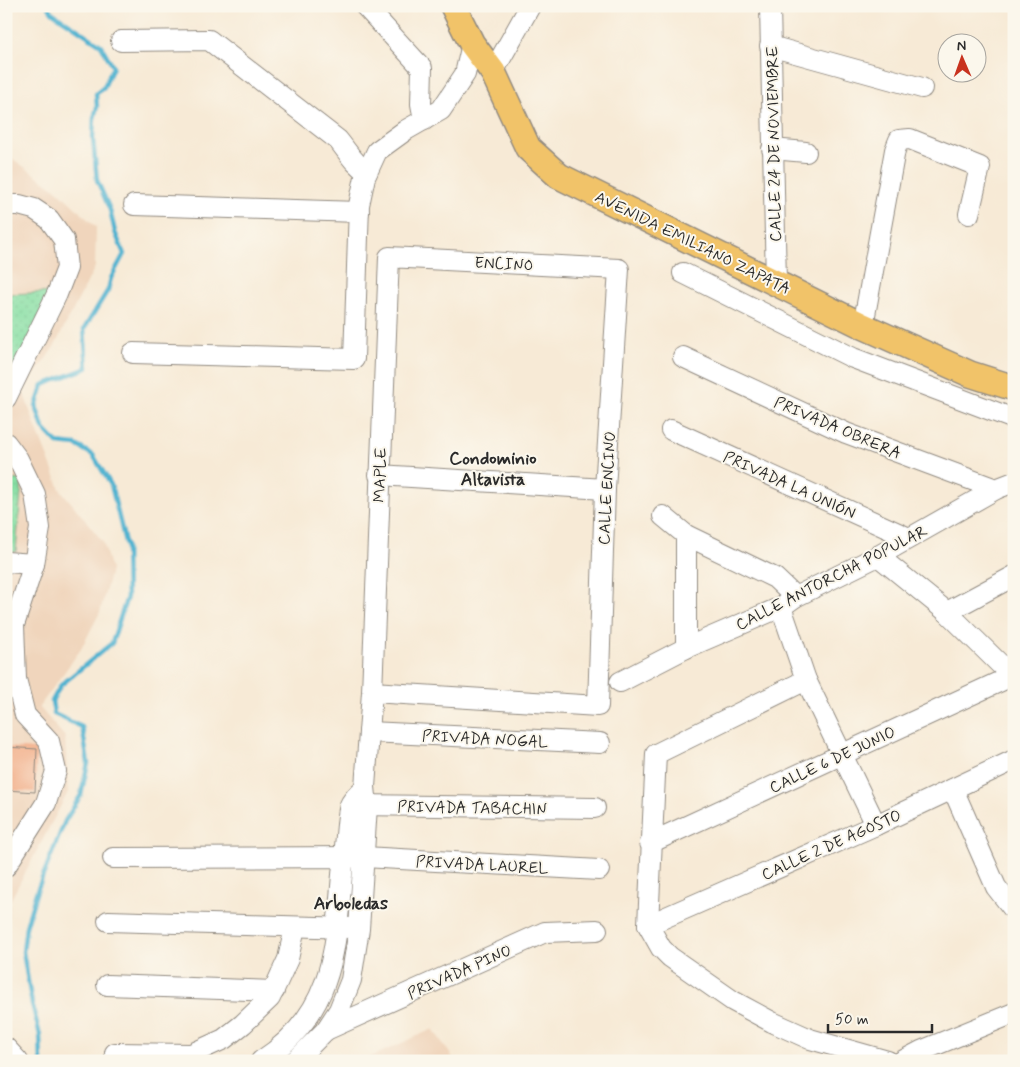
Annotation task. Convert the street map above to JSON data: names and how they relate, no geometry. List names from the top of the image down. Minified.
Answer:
{"streets":{"main road":["AVENIDA EMILIANO ZAPATA"],"street":["CALLE 24 DE NOVIEMBRE","ENCINO","PRIVADA OBRERA","MAPLE","PRIVADA LA UNIÓN","CALLE ENCINO","CALLE ANTORCHA POPULAR","PRIVADA NOGAL","CALLE 6 DE JUNIO","PRIVADA TABACHIN","CALLE 2 DE AGOSTO","PRIVADA LAUREL","PRIVADA PINO"]},"crossings":[["CALLE 24 DE NOVIEMBRE","AVENIDA EMILIANO ZAPATA"],["ENCINO","MAPLE"],["ENCINO","CALLE ENCINO"],["PRIVADA OBRERA","CALLE ANTORCHA POPULAR"],["MAPLE","CALLE ENCINO"],["MAPLE","PRIVADA NOGAL"],["MAPLE","PRIVADA TABACHIN"],["PRIVADA LA UNIÓN","CALLE ANTORCHA POPULAR"]],"districts":["Condominio Altavista","Arboledas"],"scale_bar":"50 m","north":"top"}
